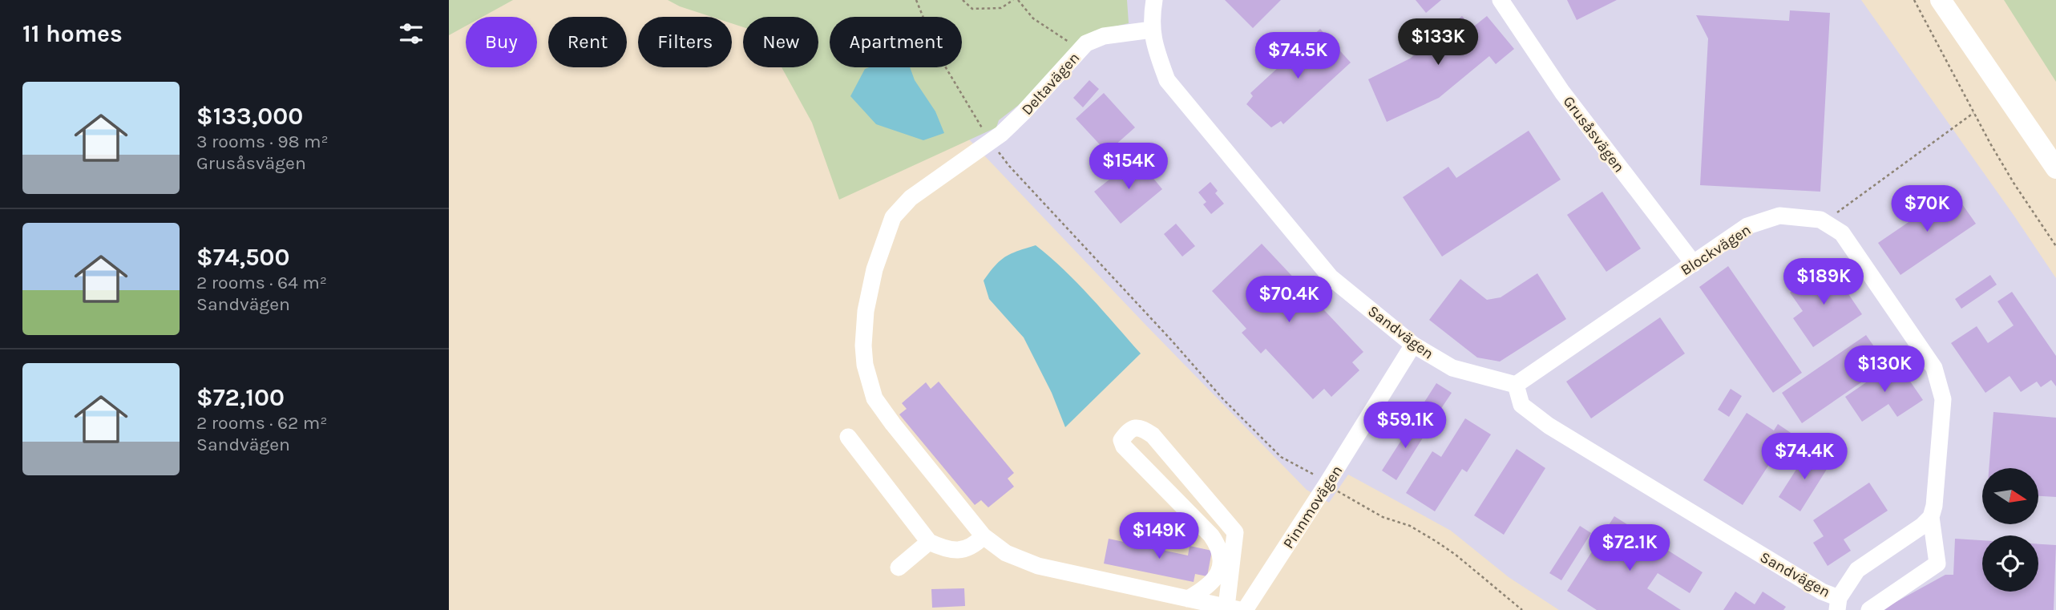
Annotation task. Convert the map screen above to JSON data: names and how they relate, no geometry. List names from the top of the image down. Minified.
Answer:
{"streets":{"street":["Deltavägen","Grusåsvägen","Blockvägen","Sandvägen","Pinnmovägen"]},"crossings":[["Deltavägen","Sandvägen"],["Grusåsvägen","Blockvägen"],["Blockvägen","Sandvägen"],["Sandvägen","Pinnmovägen"]],"north":"right","page":{"heading":"11 homes","chip":["Buy","Rent","Filters","New","Apartment"],"price":["$133K","$74.5K","$154K","$70K","$189K","$70.4K","$130K","$59.1K","$74.4K","$149K","$72.1K"],"list":[{"name":"$133,000","note":"3 rooms · 98 m² · Grusåsvägen"},{"name":"$74,500","note":"2 rooms · 64 m² · Sandvägen"},{"name":"$72,100","note":"2 rooms · 62 m² · Sandvägen"}]}}
